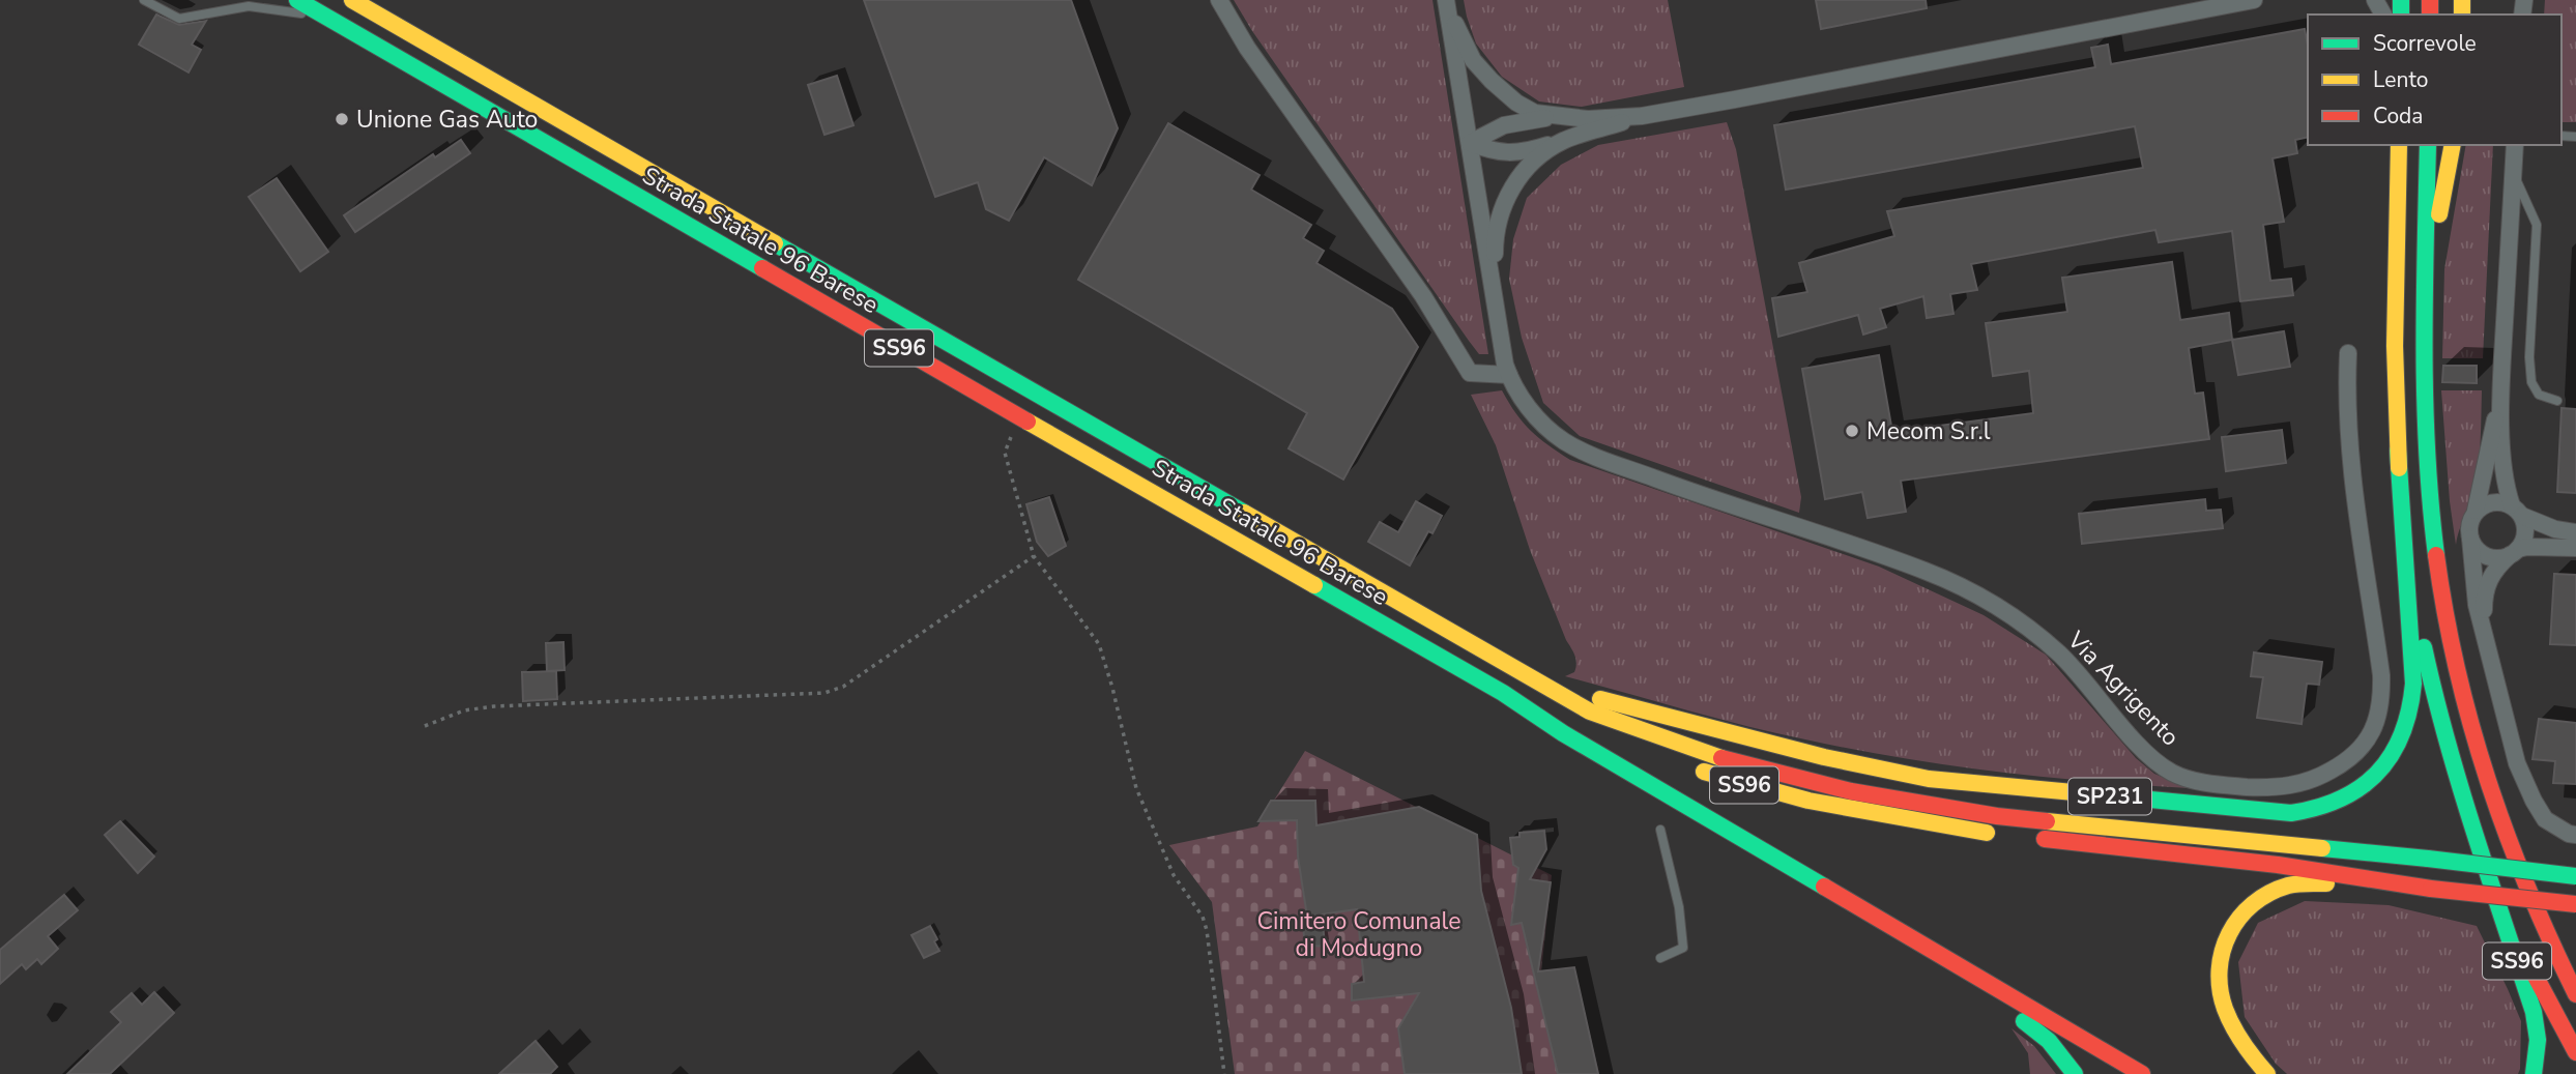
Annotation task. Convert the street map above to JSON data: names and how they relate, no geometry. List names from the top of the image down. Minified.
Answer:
{"streets":{"main road":["Strada Statale 96 Barese","SS96","SP231"],"street":["Via Agrigento"]},"crossings":[["Strada Statale 96 Barese","SS96"],["Strada Statale 96 Barese","SP231"],["SS96","SP231"]],"parks":["Cimitero Comunale di Modugno"],"places":["Unione Gas Auto","Mecom S.r.l"],"legend":["Scorrevole","Lento","Coda"]}
